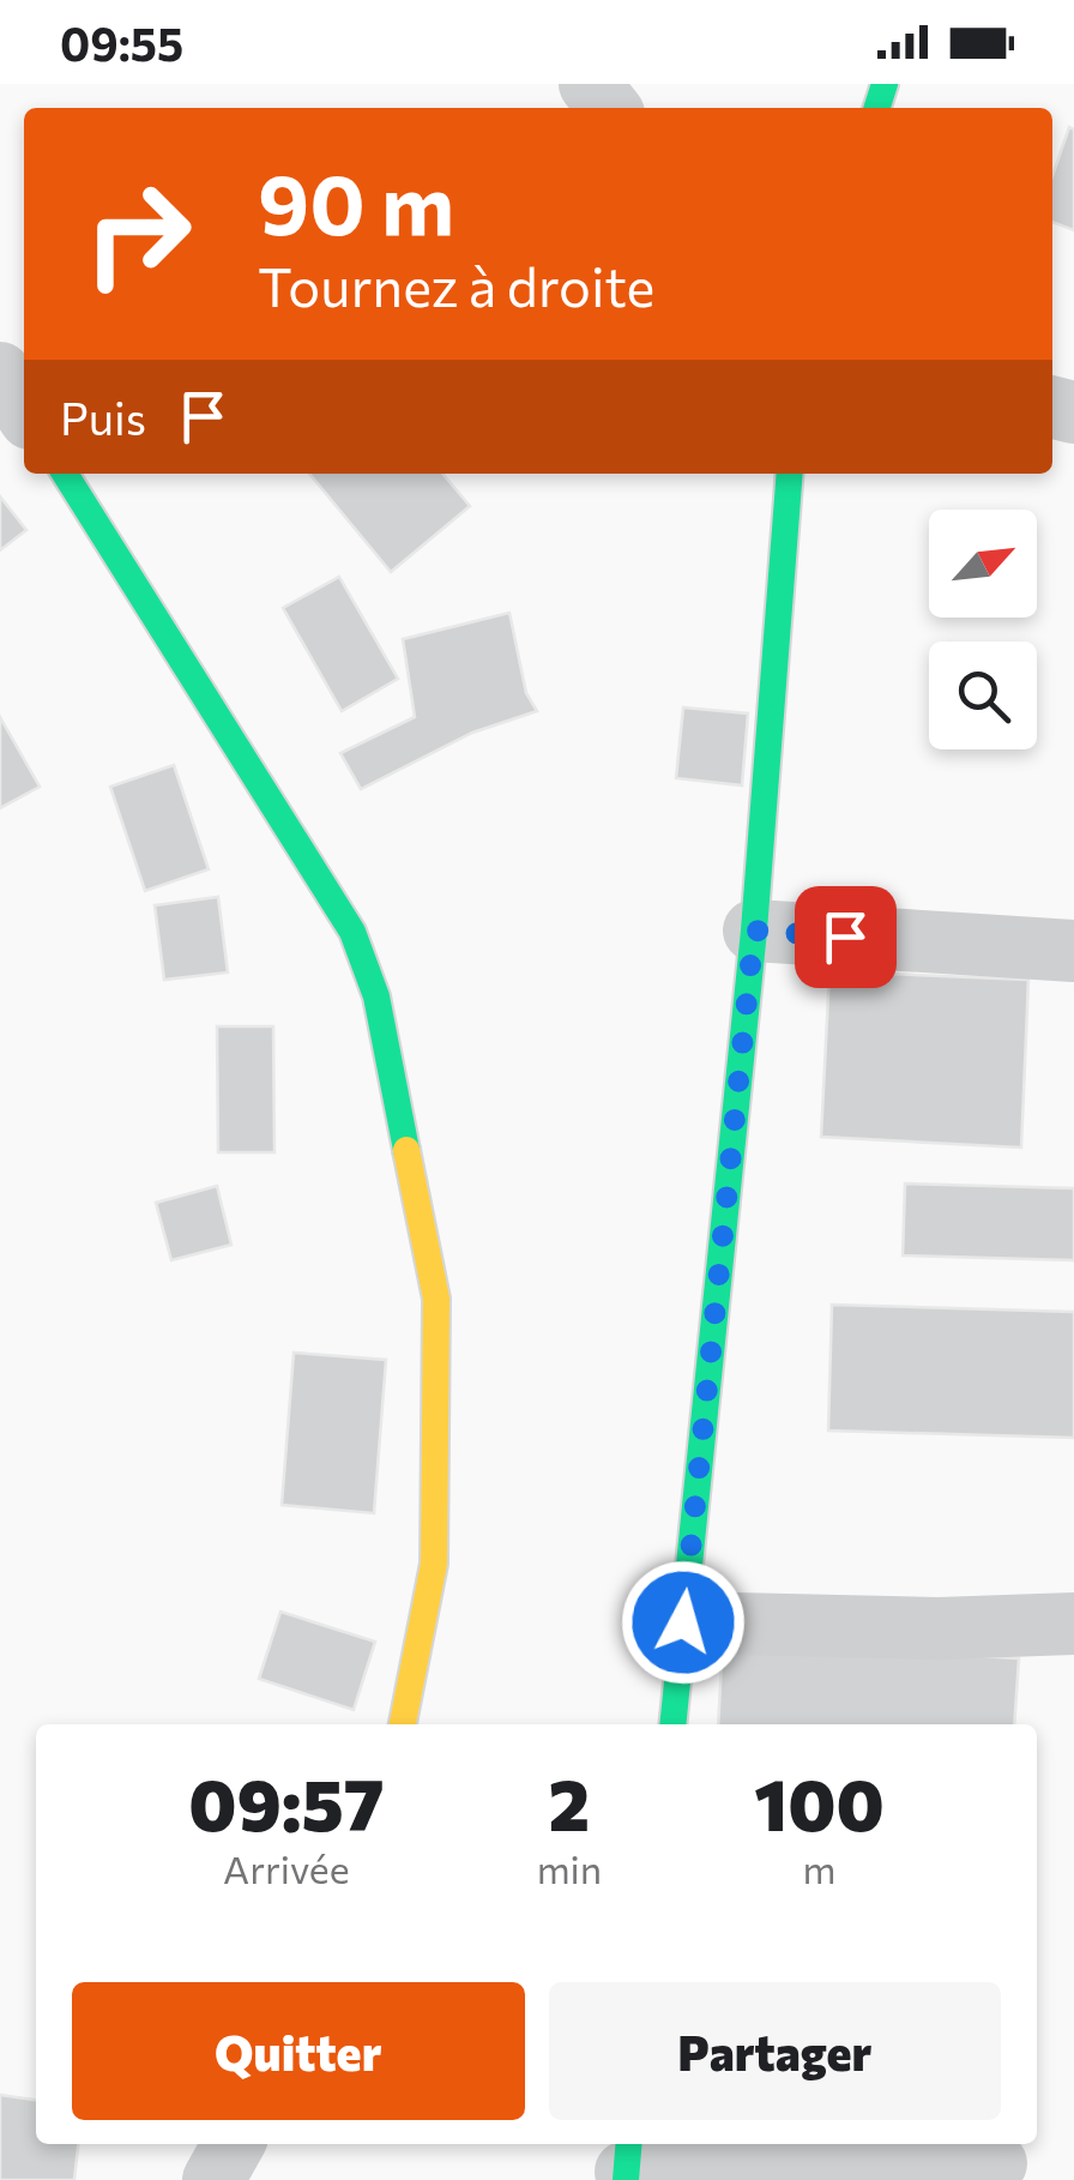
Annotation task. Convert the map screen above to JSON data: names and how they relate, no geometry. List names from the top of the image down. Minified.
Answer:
{"north":"top right","page":{"status":"09:55","turn":["90 m","Tournez à droite"],"then":"Puis","eta":["09:57","Arrivée","2","min","100","m"],"buttons":["Quitter","Partager"]}}
